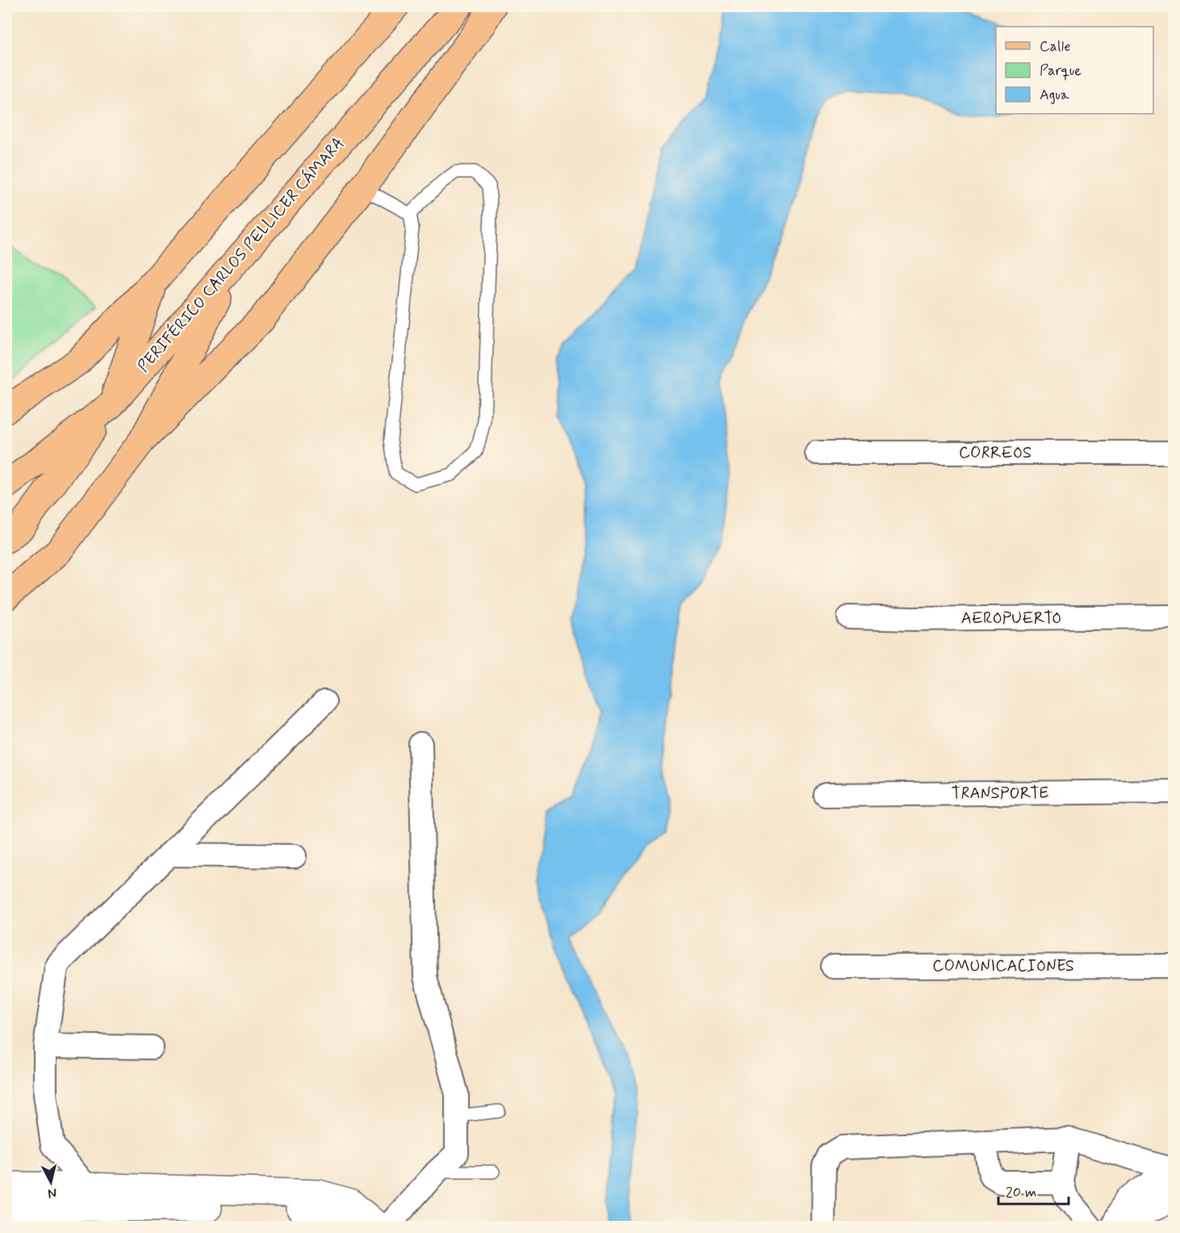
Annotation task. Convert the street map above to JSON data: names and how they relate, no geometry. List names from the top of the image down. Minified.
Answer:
{"streets":{"main road":["PERIFÉRICO CARLOS PELLICER CÁMARA"],"street":["CORREOS","AEROPUERTO","TRANSPORTE","COMUNICACIONES"]},"legend":["Calle","Parque","Agua"],"scale_bar":"20 m","north":"bottom"}
